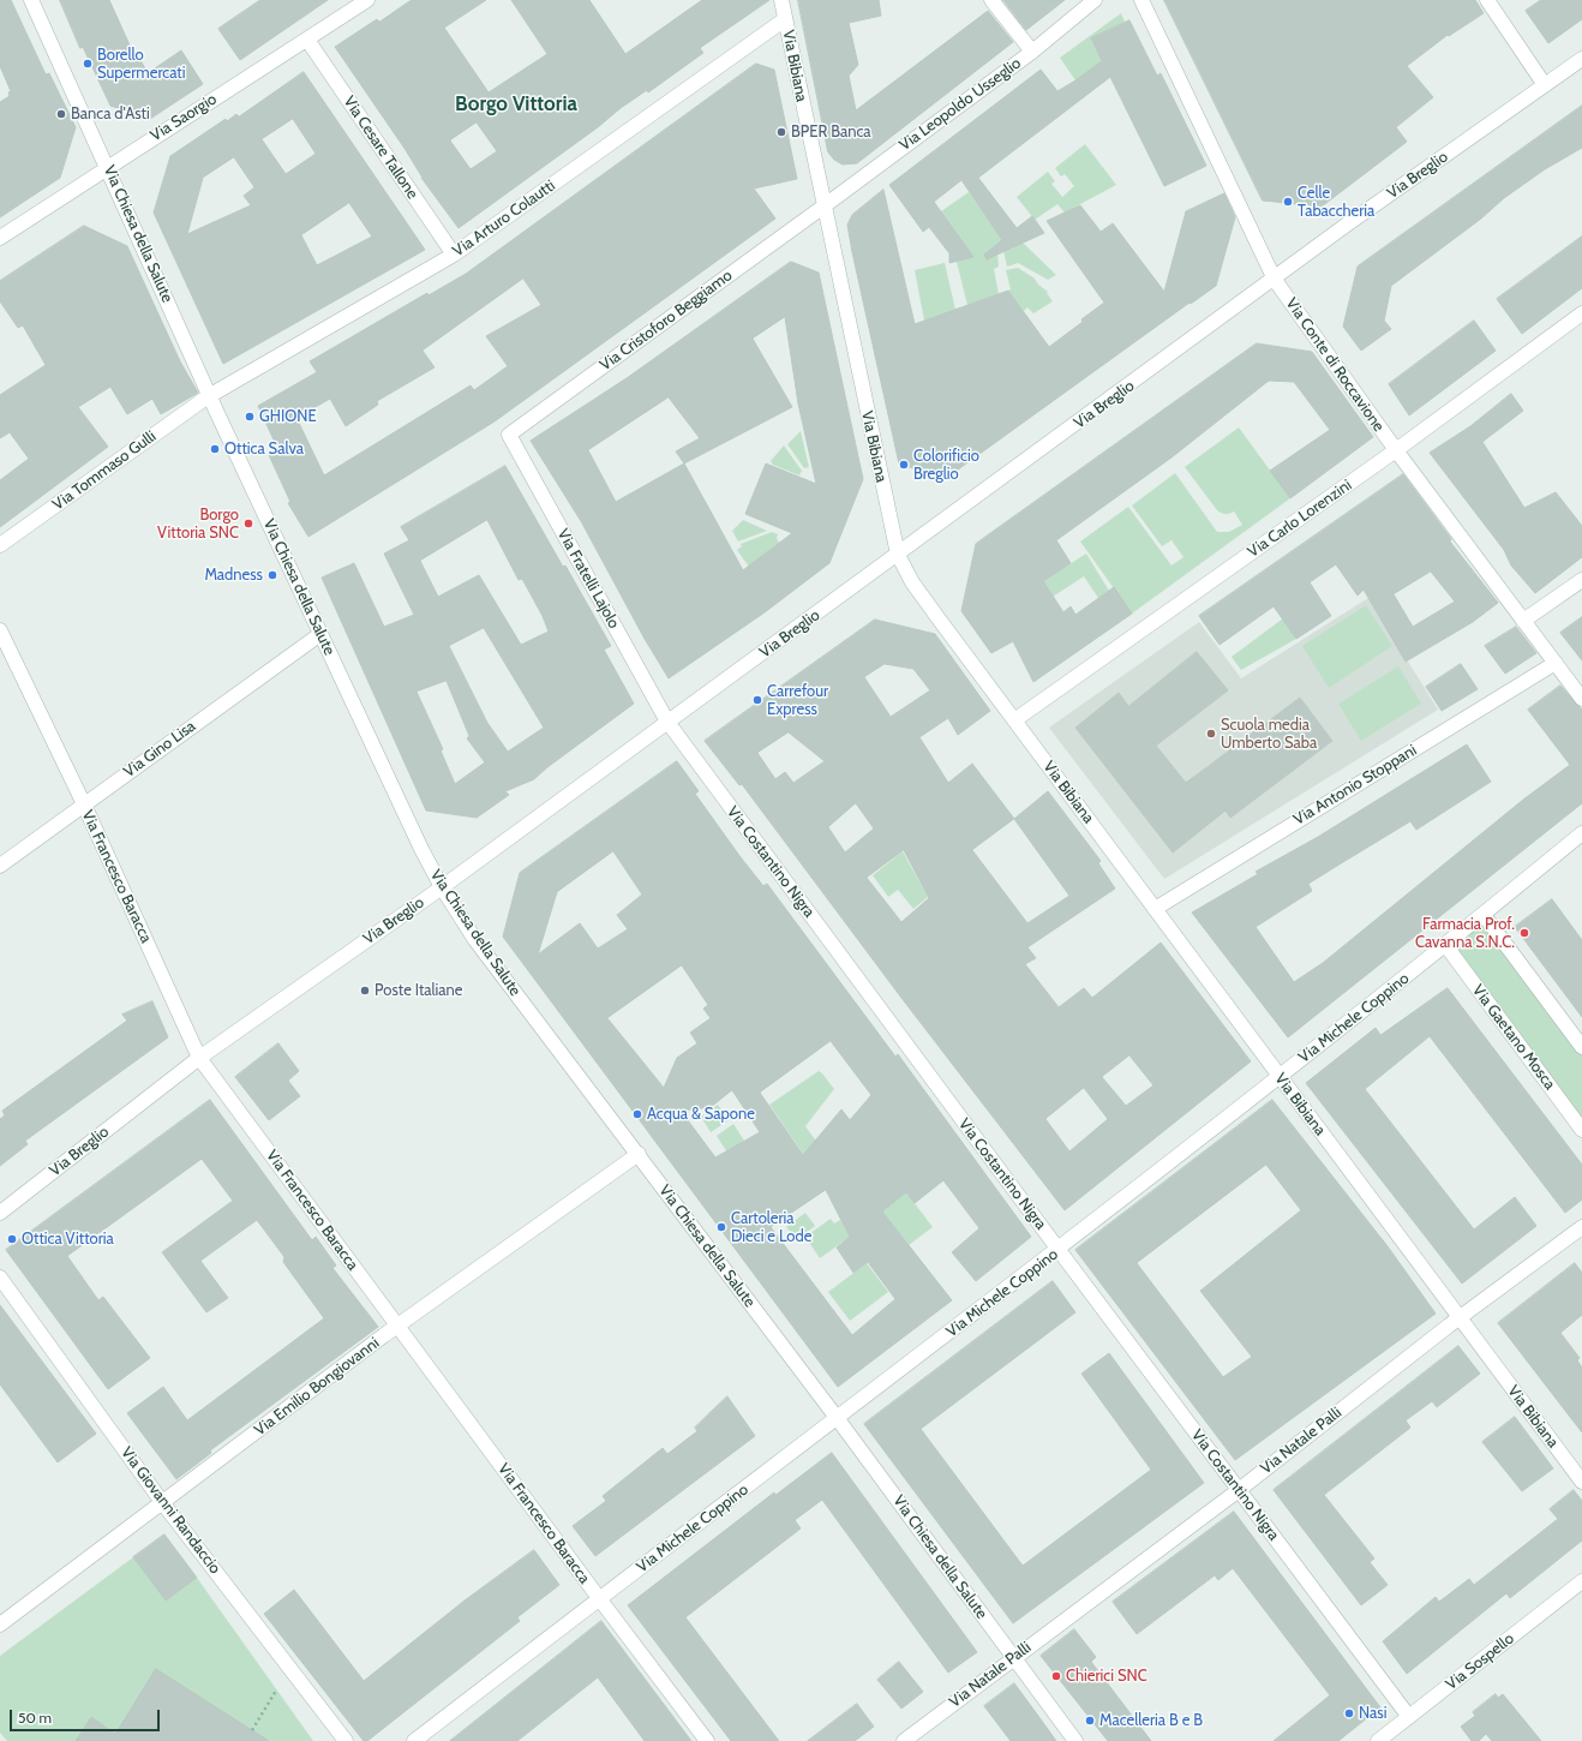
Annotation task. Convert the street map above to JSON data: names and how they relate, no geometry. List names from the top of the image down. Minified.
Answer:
{"streets":{"street":["Via Bibiana","Via Leopoldo Usseglio","Via Saorgio","Via Cesare Tallone","Via Breglio","Via Arturo Colautti","Via Chiesa della Salute","Via Cristoforo Beggiamo","Via Conte di Roccavione","Via Tommaso Gulli","Via Carlo Lorenzini","Via Fratelli Lajolo","Via Gino Lisa","Via Antonio Stoppani","Via Costantino Nigra","Via Francesco Baracca","Via Michele Coppino","Via Gaetano Mosca","Via Emilio Bongiovanni","Via Natale Palli","Via Giovanni Randaccio","Via Sospello"]},"crossings":[["Via Bibiana","Via Leopoldo Usseglio"],["Via Bibiana","Via Breglio"],["Via Bibiana","Via Arturo Colautti"],["Via Bibiana","Via Cristoforo Beggiamo"],["Via Bibiana","Via Carlo Lorenzini"],["Via Bibiana","Via Antonio Stoppani"],["Via Bibiana","Via Michele Coppino"],["Via Bibiana","Via Natale Palli"],["Via Leopoldo Usseglio","Via Cristoforo Beggiamo"],["Via Saorgio","Via Cesare Tallone"],["Via Saorgio","Via Chiesa della Salute"],["Via Cesare Tallone","Via Arturo Colautti"],["Via Breglio","Via Chiesa della Salute"],["Via Breglio","Via Conte di Roccavione"],["Via Breglio","Via Fratelli Lajolo"],["Via Breglio","Via Costantino Nigra"],["Via Breglio","Via Francesco Baracca"],["Via Arturo Colautti","Via Chiesa della Salute"],["Via Arturo Colautti","Via Tommaso Gulli"],["Via Chiesa della Salute","Via Tommaso Gulli"],["Via Chiesa della Salute","Via Gino Lisa"],["Via Chiesa della Salute","Via Michele Coppino"],["Via Chiesa della Salute","Via Emilio Bongiovanni"],["Via Chiesa della Salute","Via Natale Palli"],["Via Cristoforo Beggiamo","Via Fratelli Lajolo"],["Via Conte di Roccavione","Via Carlo Lorenzini"],["Via Conte di Roccavione","Via Antonio Stoppani"],["Via Fratelli Lajolo","Via Costantino Nigra"],["Via Gino Lisa","Via Francesco Baracca"],["Via Costantino Nigra","Via Michele Coppino"],["Via Costantino Nigra","Via Natale Palli"],["Via Costantino Nigra","Via Sospello"],["Via Francesco Baracca","Via Michele Coppino"],["Via Francesco Baracca","Via Emilio Bongiovanni"],["Via Michele Coppino","Via Gaetano Mosca"],["Via Emilio Bongiovanni","Via Giovanni Randaccio"]],"districts":["Borgo Vittoria"],"places":["Borello Supermercati","Banca d'Asti","BPER Banca","Celle Tabaccheria","GHIONE","Ottica Salva","Colorificio Breglio","Borgo Vittoria SNC","Madness","Carrefour Express","Scuola media Umberto Saba","Farmacia Prof. Cavanna S.N.C.","Poste Italiane","Acqua & Sapone","Cartoleria Dieci e Lode","Ottica Vittoria","Chierici SNC","Nasi","Macelleria B e B"],"scale_bar":"50 m"}
